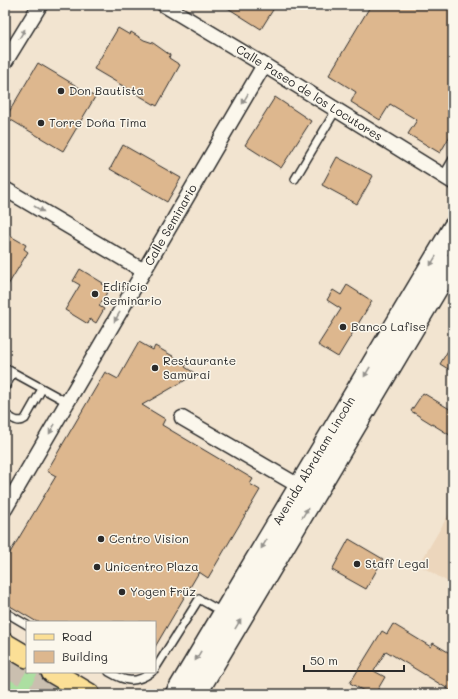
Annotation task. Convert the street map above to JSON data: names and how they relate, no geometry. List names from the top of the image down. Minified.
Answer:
{"streets":{"main road":["Avenida Abraham Lincoln"],"street":["Calle Paseo de los Locutores","Calle Seminario"]},"crossings":[["Calle Paseo de los Locutores","Calle Seminario"]],"one_way":["Calle Seminario"],"places":["Don Bautista","Torre Doña Tima","Edificio Seminario","Banco Lafise","Restaurante Samurai","Centro Vision","Staff Legal","Unicentro Plaza","Yogen Früz"],"legend":["Road","Building"],"scale_bar":"50 m"}
